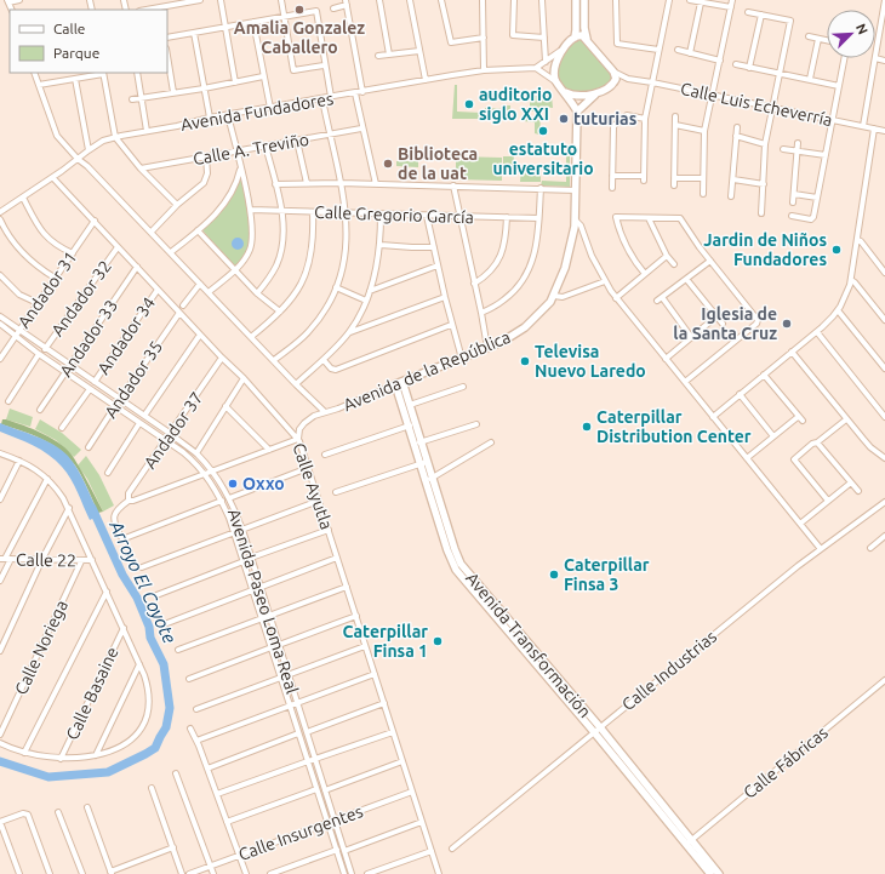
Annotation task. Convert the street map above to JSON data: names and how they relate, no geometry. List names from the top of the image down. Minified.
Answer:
{"streets":{"main road":["Avenida de la República","Avenida Transformación"],"street":["Calle Luis Echeverría","Avenida Fundadores","Calle A. Treviño","Calle Gregorio García","Andador 31","Andador 32","Andador 34","Andador 33","Andador 35","Andador 37","Calle Ayutla","Calle 22","Avenida Paseo Loma Real","Calle Noriega","Calle Industrias","Calle Basaine","Calle Fábricas","Calle Insurgentes"]},"crossings":[["Avenida Fundadores","Calle Ayutla"],["Andador 31","Calle Ayutla"],["Andador 31","Avenida Paseo Loma Real"],["Andador 32","Calle Ayutla"],["Andador 32","Avenida Paseo Loma Real"],["Andador 34","Calle Ayutla"],["Andador 34","Avenida Paseo Loma Real"],["Andador 33","Calle Ayutla"],["Andador 33","Avenida Paseo Loma Real"],["Avenida de la República","Calle Ayutla"],["Avenida de la República","Avenida Transformación"],["Andador 35","Calle Ayutla"],["Andador 35","Avenida Paseo Loma Real"],["Andador 37","Calle Ayutla"],["Andador 37","Avenida Paseo Loma Real"],["Calle Ayutla","Calle Insurgentes"],["Calle 22","Calle Noriega"],["Avenida Paseo Loma Real","Calle Insurgentes"],["Avenida Transformación","Calle Industrias"],["Avenida Transformación","Calle Fábricas"]],"water":["Arroyo El Coyote"],"places":["Amalia Gonzalez Caballero","auditorio siglo XXI","tuturias","estatuto universitario","Biblioteca de la uat","Jardin de Niños Fundadores","Iglesia de la Santa Cruz","Televisa Nuevo Laredo","Caterpillar Distribution Center","Oxxo","Caterpillar Finsa 3","Caterpillar Finsa 1"],"legend":["Calle","Parque"],"north":"top right"}
